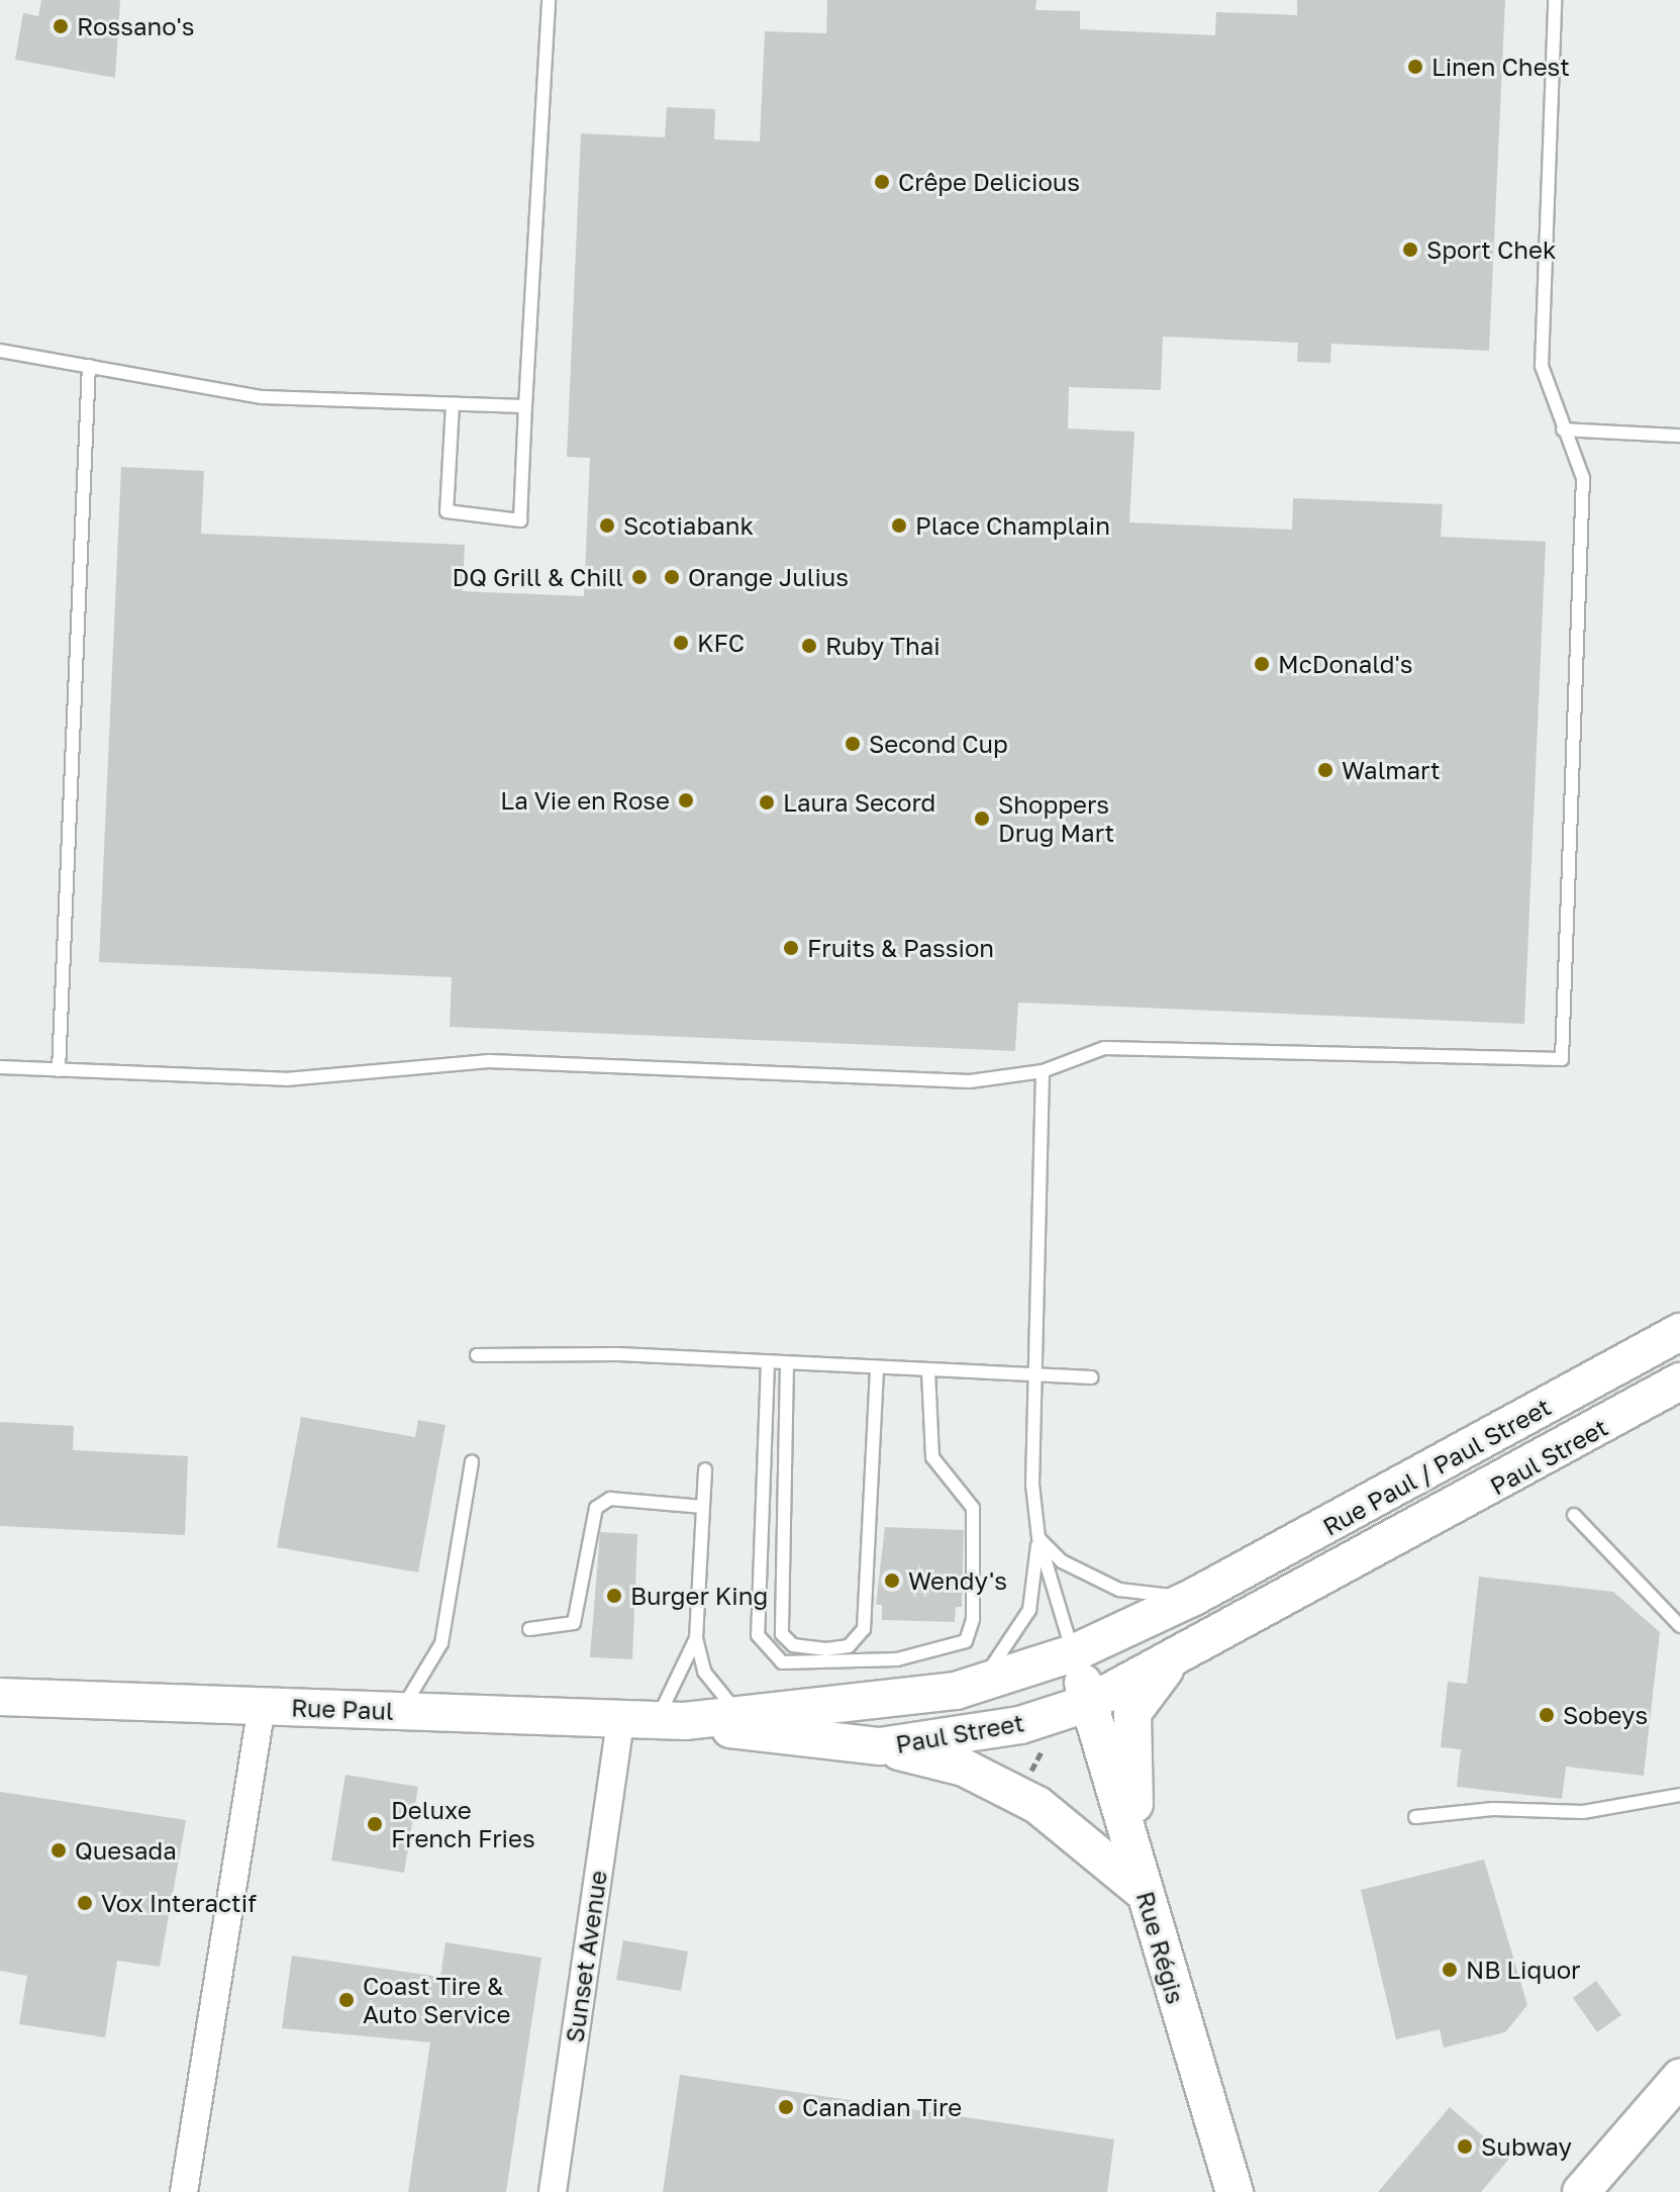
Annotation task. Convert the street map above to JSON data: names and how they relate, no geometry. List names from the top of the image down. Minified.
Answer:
{"streets":{"main road":["Paul Street","Rue Paul / Paul Street","Rue Paul","Rue Régis"],"street":["Sunset Avenue"]},"crossings":[["Paul Street","Rue Paul / Paul Street"],["Paul Street","Rue Paul"],["Paul Street","Rue Régis"],["Rue Paul","Sunset Avenue"]],"places":["Rossano's","Linen Chest","Crêpe Delicious","Sport Chek","Scotiabank","Place Champlain","DQ Grill & Chill","Orange Julius","KFC","Ruby Thai","McDonald's","Second Cup","Walmart","La Vie en Rose","Laura Secord","Shoppers Drug Mart","Fruits & Passion","Wendy's","Burger King","Sobeys","Deluxe French Fries","Quesada","Vox Interactif","NB Liquor","Coast Tire & Auto Service","Canadian Tire","Subway"]}
